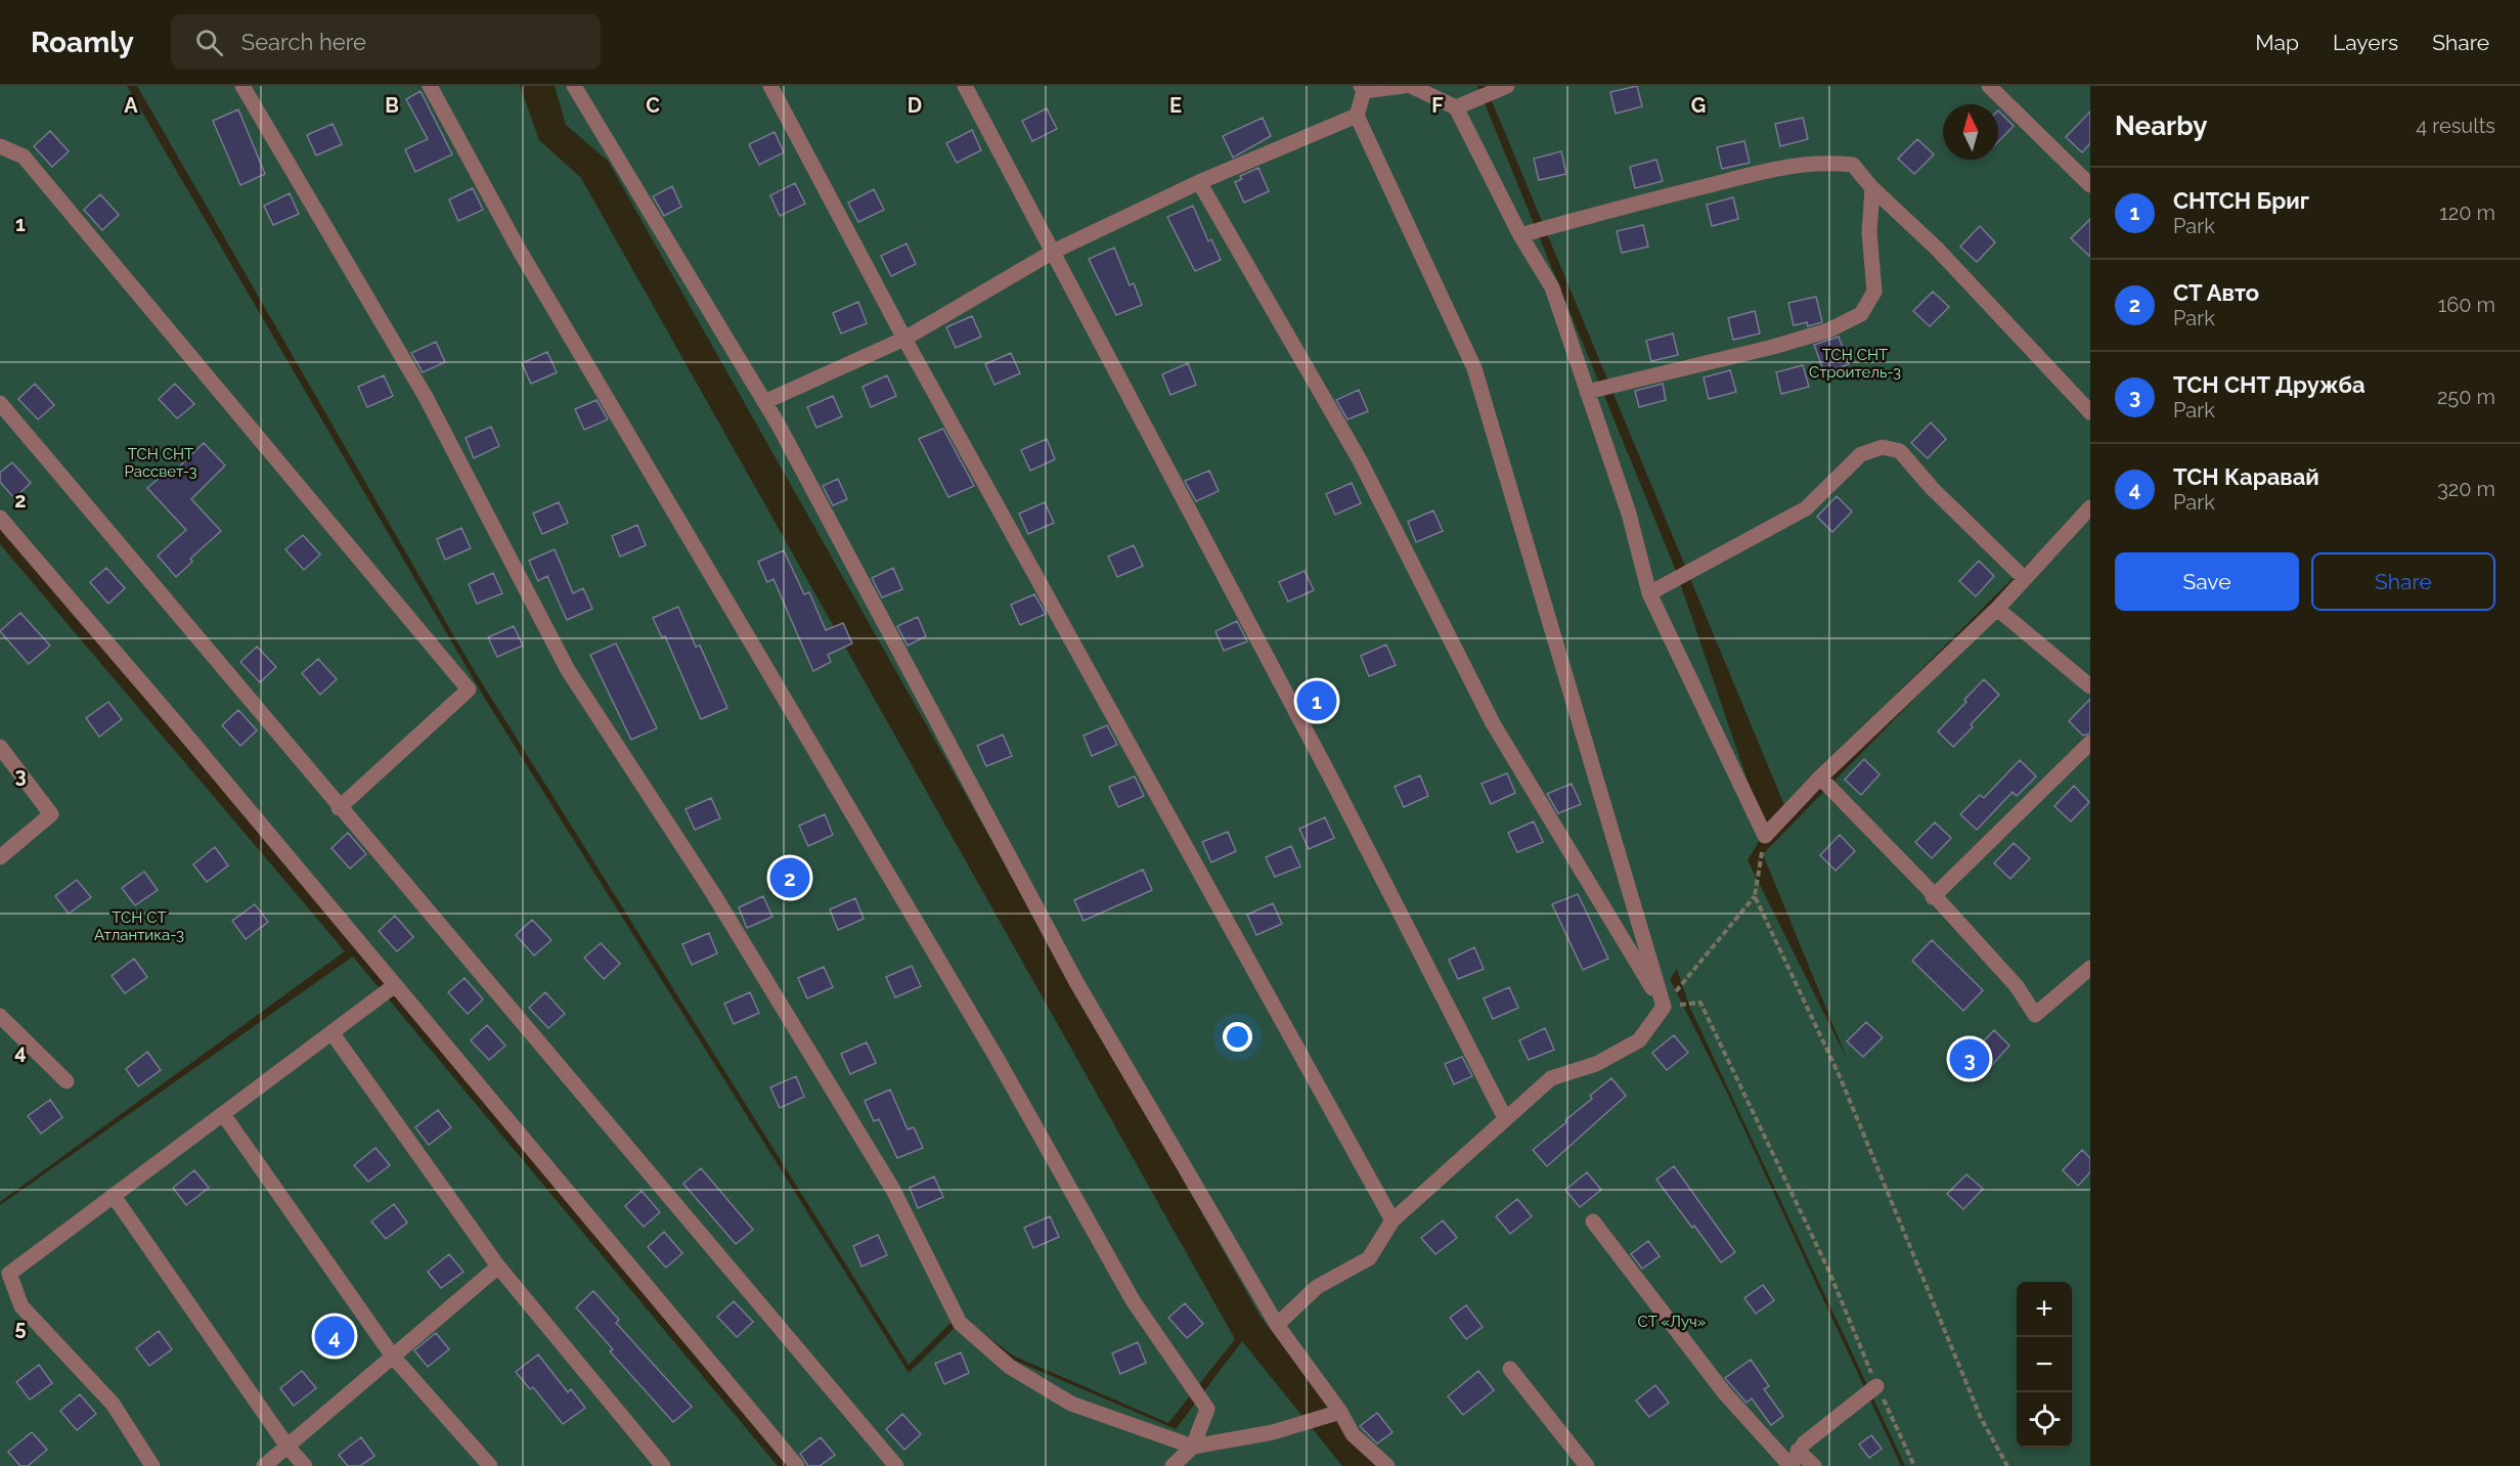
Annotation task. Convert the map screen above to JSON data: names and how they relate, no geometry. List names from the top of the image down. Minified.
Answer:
{"parks":["ТСН СНТ Строитель-3","ТСН СНТ Рассвет-3","ТСН СТ Атлантика-3","СТ «Луч»"],"north":"top","page":{"header":"Roamly","search":"Search here","nav":["Map","Layers","Share"],"heading":["Nearby","4 results"],"list":[{"mark":"1","name":"СНТСН Бриг","note":"Park","value":"120 m"},{"mark":"2","name":"СТ Авто","note":"Park","value":"160 m"},{"mark":"3","name":"ТСН СНТ Дружба","note":"Park","value":"250 m"},{"mark":"4","name":"ТСН Каравай","note":"Park","value":"320 m"}],"buttons":["Save","Share"],"pins":["1","2","3","4"],"map_buttons":["+","−"]},"grid":{"columns":["A","B","C","D","E","F","G"],"rows":["1","2","3","4","5"]}}
